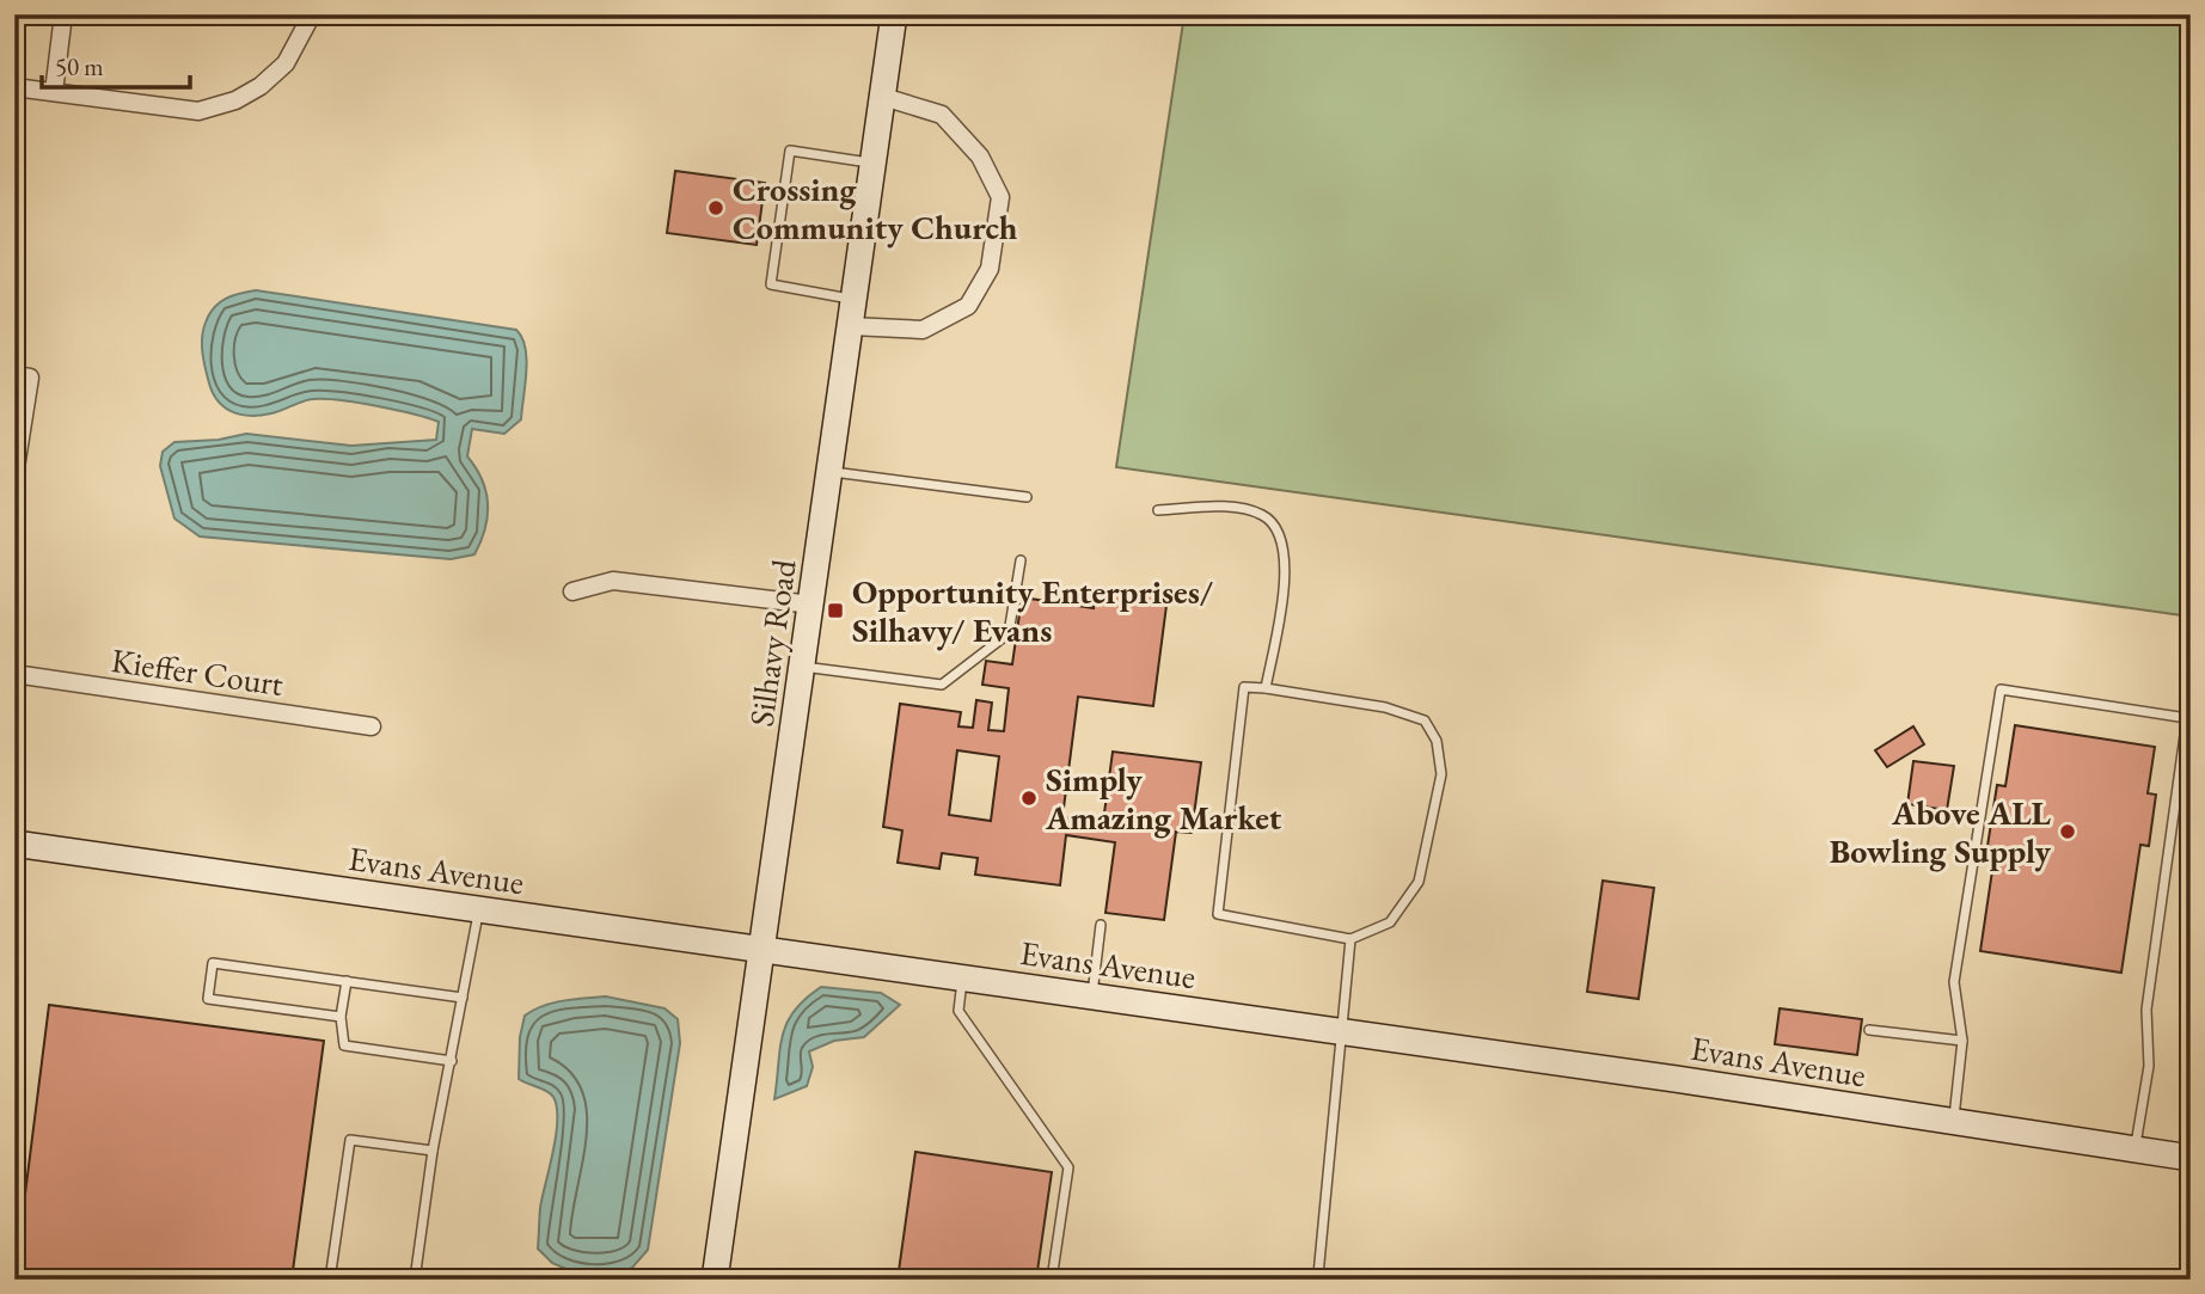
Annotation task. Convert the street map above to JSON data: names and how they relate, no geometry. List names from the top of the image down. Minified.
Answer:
{"streets":{"street":["Silhavy Road","Kieffer Court","Evans Avenue"]},"crossings":[["Silhavy Road","Evans Avenue"]],"places":{"other":["Crossing Community Church","Simply Amazing Market","Above ALL Bowling Supply"],"transit":["Opportunity Enterprises/ Silhavy/ Evans"]},"scale_bar":"50 m"}
